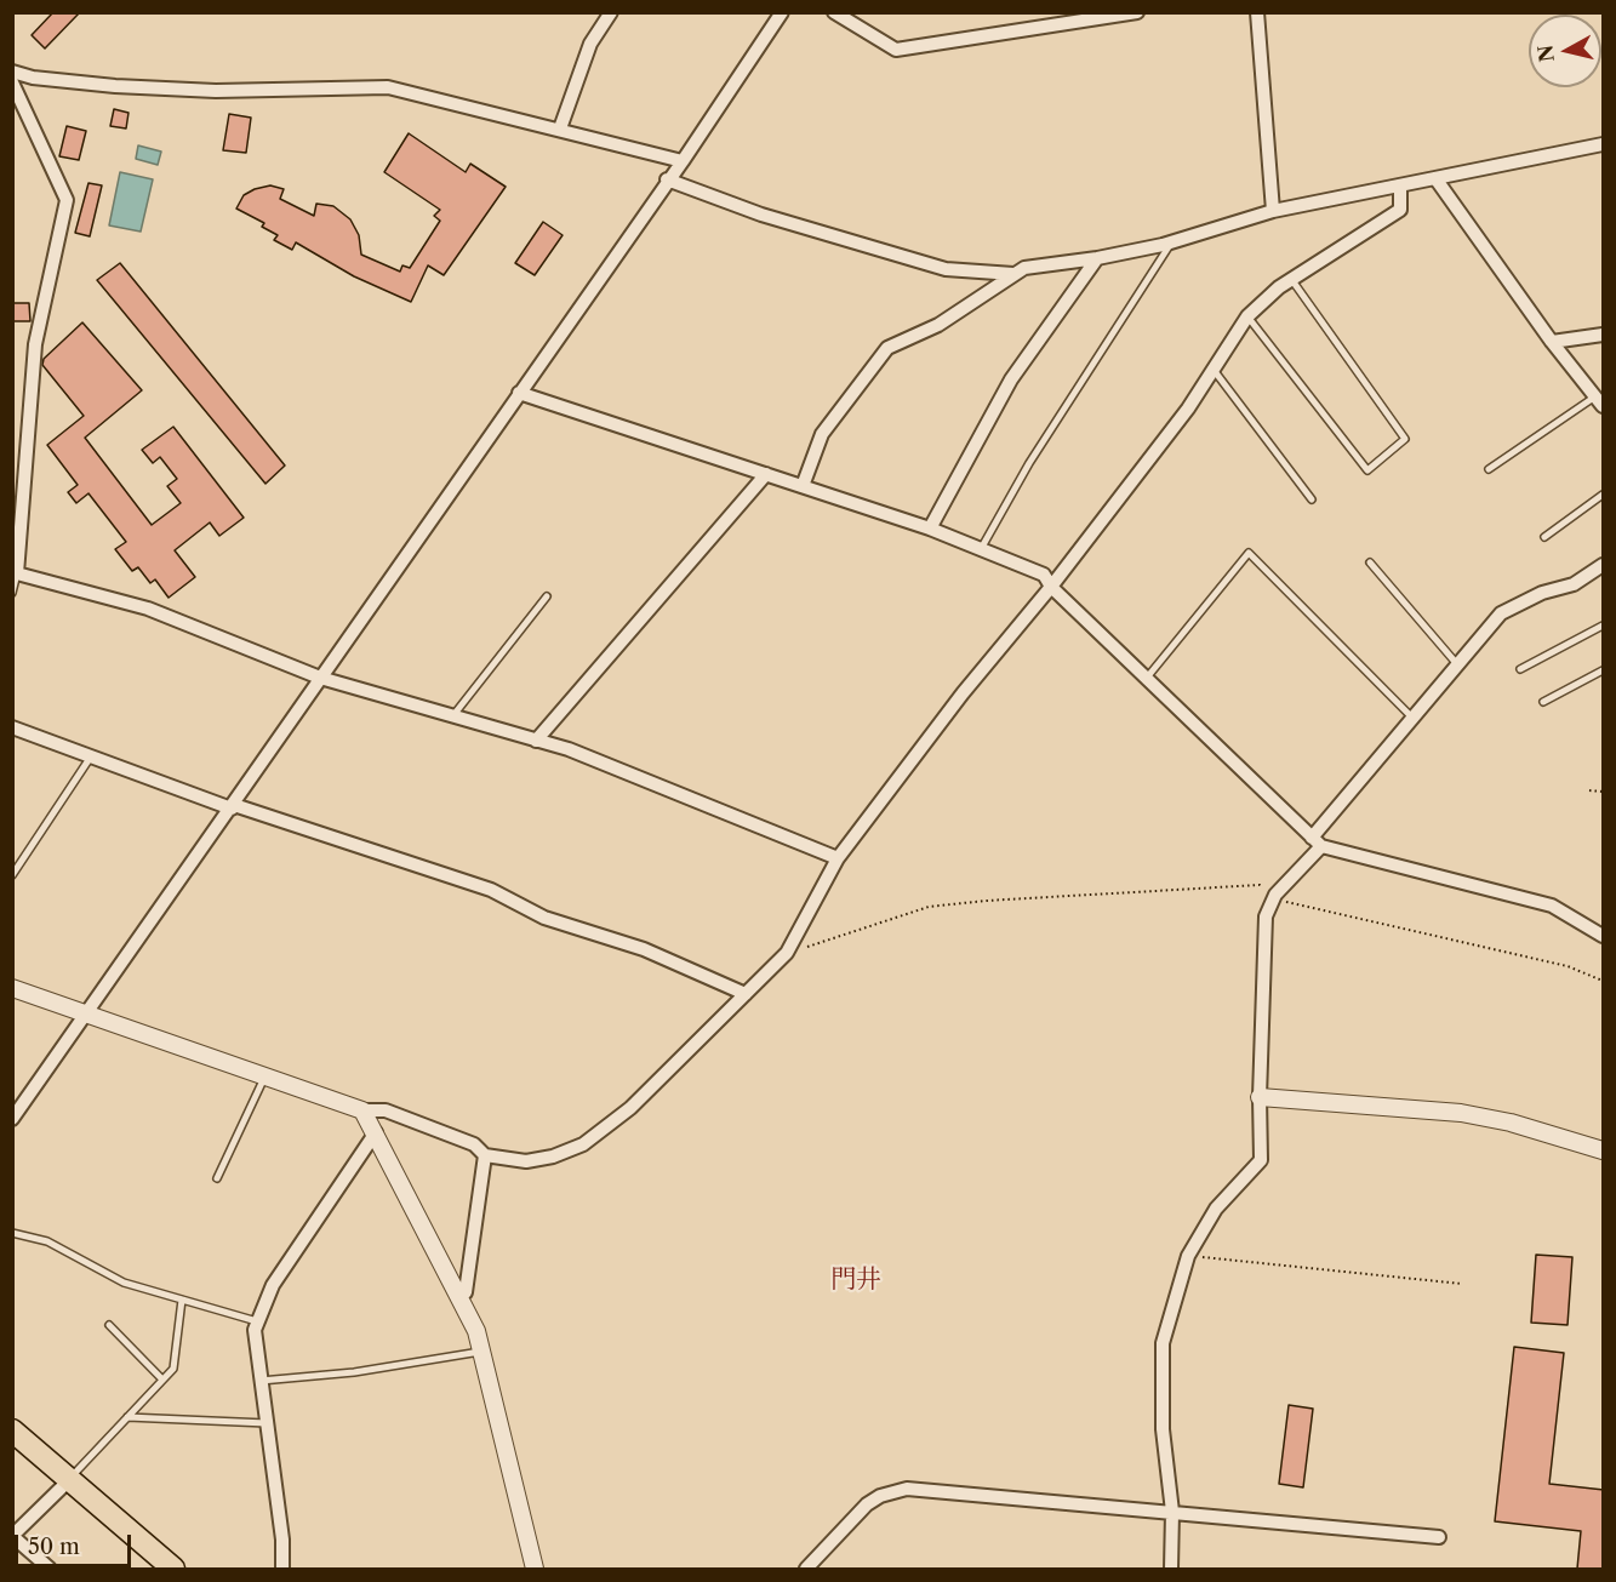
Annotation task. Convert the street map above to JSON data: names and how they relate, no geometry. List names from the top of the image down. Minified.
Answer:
{"districts":["門井"],"scale_bar":"50 m","north":"left"}
